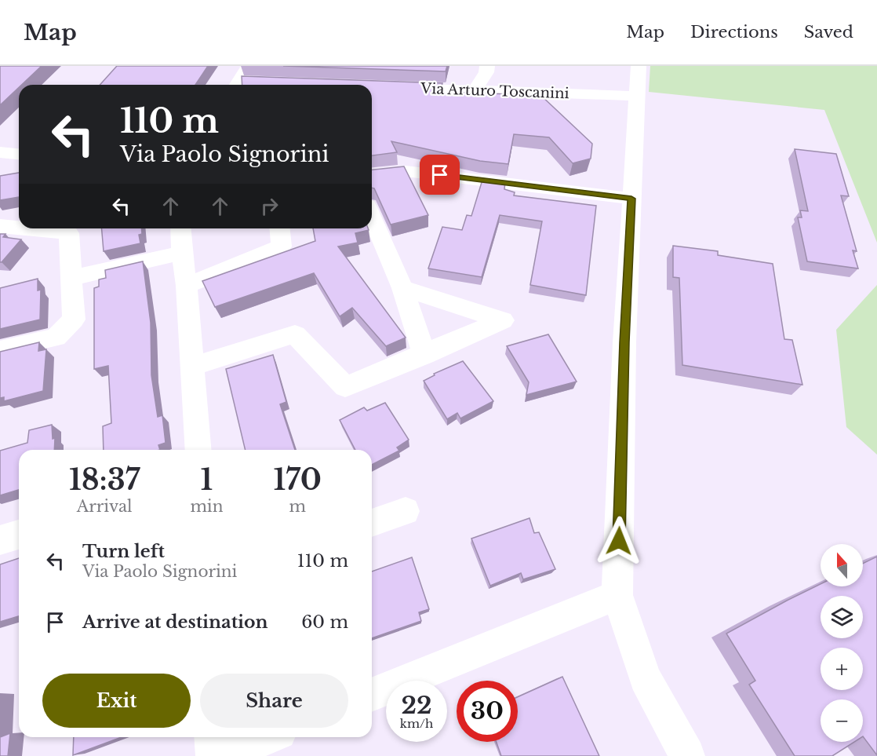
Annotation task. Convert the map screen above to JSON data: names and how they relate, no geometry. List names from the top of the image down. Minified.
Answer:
{"streets":{"street":["Via Arturo Toscanini"]},"north":"top","page":{"header":"Map","nav":["Map","Directions","Saved"],"turn":["110 m","Via Paolo Signorini"],"eta":["18:37","Arrival","1","min","170","m"],"list":[{"name":"Turn left","note":"Via Paolo Signorini","value":"110 m"},{"name":"Arrive at destination","value":"60 m"}],"map_buttons":["+","−"],"buttons":["Exit","Share"],"speed":"22 km/h","limit":"30"}}
